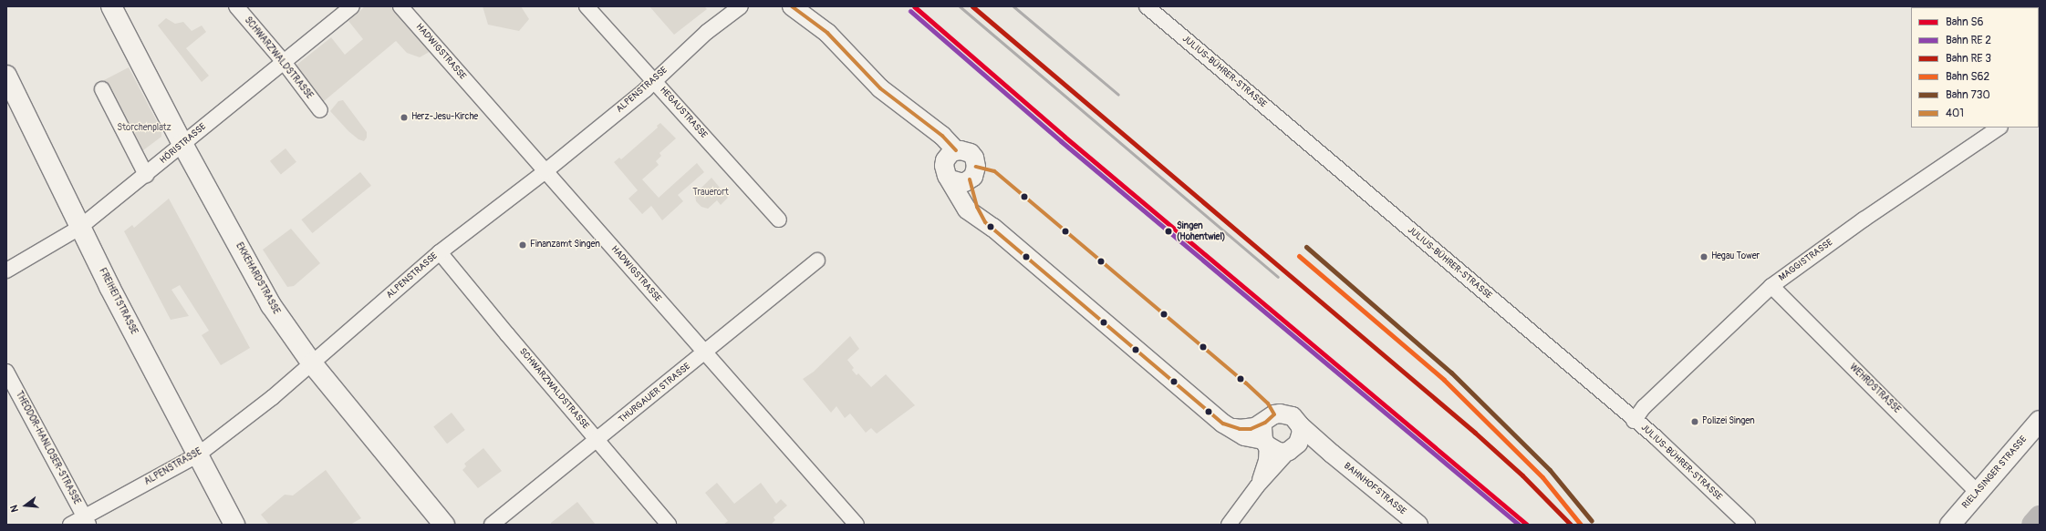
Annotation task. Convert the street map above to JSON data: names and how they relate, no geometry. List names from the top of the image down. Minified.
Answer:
{"streets":{"main road":["EKKEHARDSTRASSE","FREIHEITSTRASSE","RIELASINGER STRASSE"],"street":["HADWIGSTRASSE","SCHWARZWALDSTRASSE","JULIUS-BÜHRER-STRASSE","ALPENSTRASSE","HEGAUSTRASSE","HÖRISTRASSE","MAGGISTRASSE","WEHRDSTRASSE","THURGAUER STRASSE","THEODOR-HANLOSER-STRASSE","BAHNHOFSTRASSE"]},"crossings":[["HADWIGSTRASSE","ALPENSTRASSE"],["HADWIGSTRASSE","THURGAUER STRASSE"],["SCHWARZWALDSTRASSE","ALPENSTRASSE"],["SCHWARZWALDSTRASSE","HÖRISTRASSE"],["SCHWARZWALDSTRASSE","THURGAUER STRASSE"],["JULIUS-BÜHRER-STRASSE","MAGGISTRASSE"],["ALPENSTRASSE","HEGAUSTRASSE"],["ALPENSTRASSE","EKKEHARDSTRASSE"],["ALPENSTRASSE","FREIHEITSTRASSE"],["ALPENSTRASSE","THEODOR-HANLOSER-STRASSE"],["HÖRISTRASSE","EKKEHARDSTRASSE"],["HÖRISTRASSE","FREIHEITSTRASSE"],["MAGGISTRASSE","WEHRDSTRASSE"],["WEHRDSTRASSE","RIELASINGER STRASSE"]],"parks":["Storchenplatz","Trauerort"],"places":["Herz-Jesu-Kirche","Singen (Hohentwiel)","Finanzamt Singen","Hegau Tower","Polizei Singen"],"lines":["rail line S6","transit line 401","rail line 730","rail line S62"],"legend":["Bahn S6","Bahn RE 2","Bahn RE 3","Bahn S62","Bahn 730","401"],"north":"left"}
